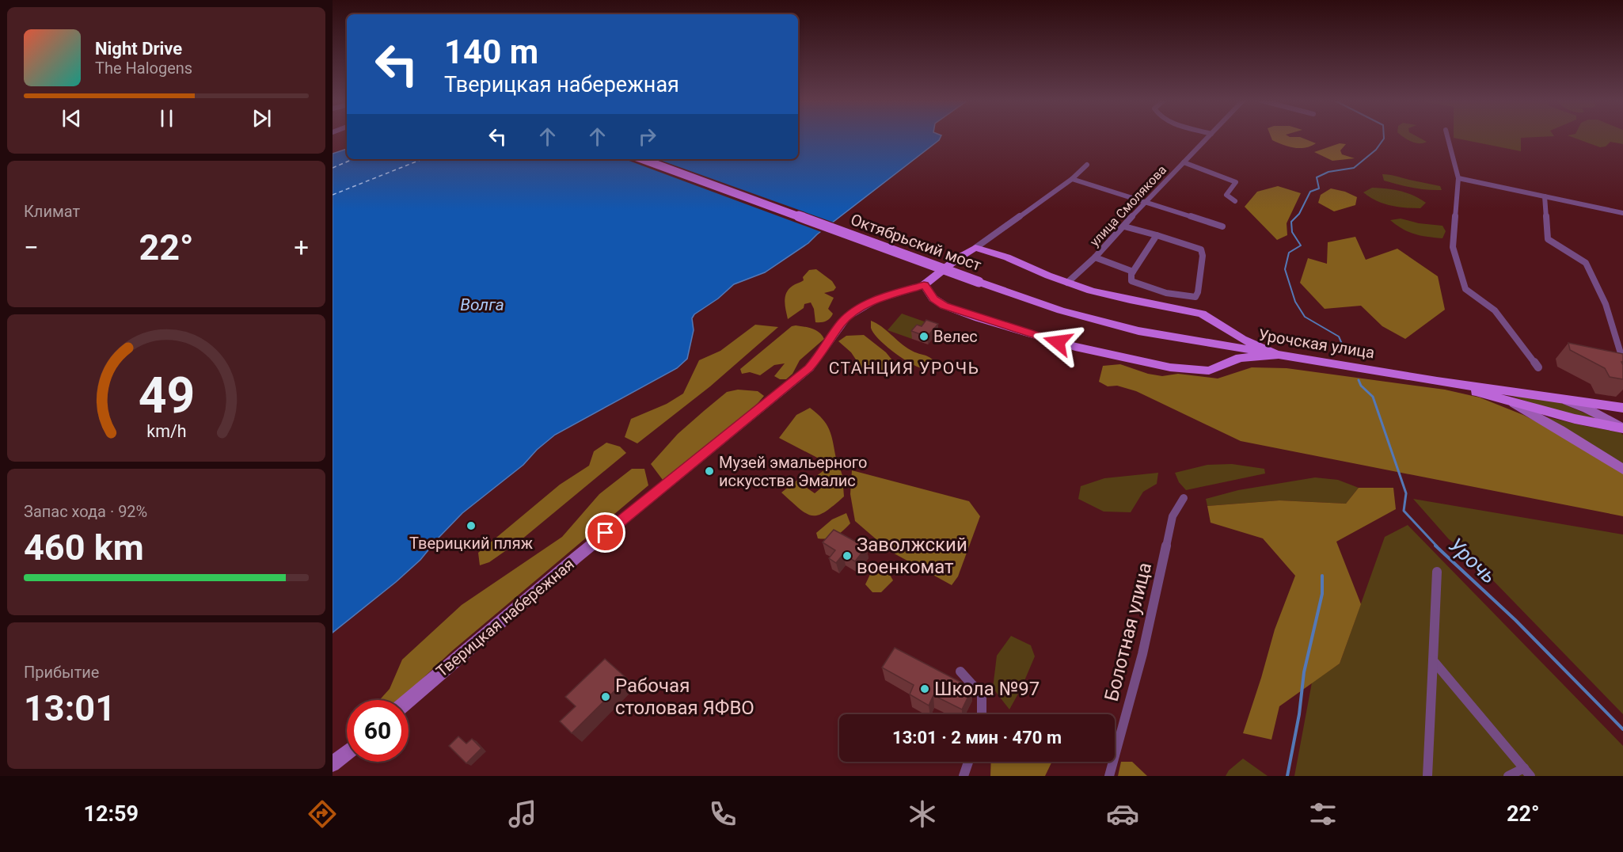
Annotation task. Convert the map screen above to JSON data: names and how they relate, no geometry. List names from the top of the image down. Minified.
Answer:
{"streets":{"main road":["Октябрьский мост","Урочская улица"],"street":["улица Смолякова","Тверицкая набережная","Болотная улица"]},"crossings":[["Октябрьский мост","Урочская улица"]],"districts":["СТАНЦИЯ УРОЧЬ"],"water":["Волга","Урочь"],"places":["Велес","Музей эмальерного искусства Эмалис","Тверицкий пляж","Заволжский военкомат","Школа №97","Рабочая столовая ЯФВО"],"page":{"turn":["140 m","Тверицкая набережная"],"song":["Night Drive","The Halogens"],"tile":["Климат",["Запас хода · 92%","460 km"],["Прибытие","13:01"]],"heat":["−","22°","+"],"limit":"60","trip":"13:01 · 2 мин · 470 m","tabs":["12:59","22°"],"gauge":["49","km/h"]}}
